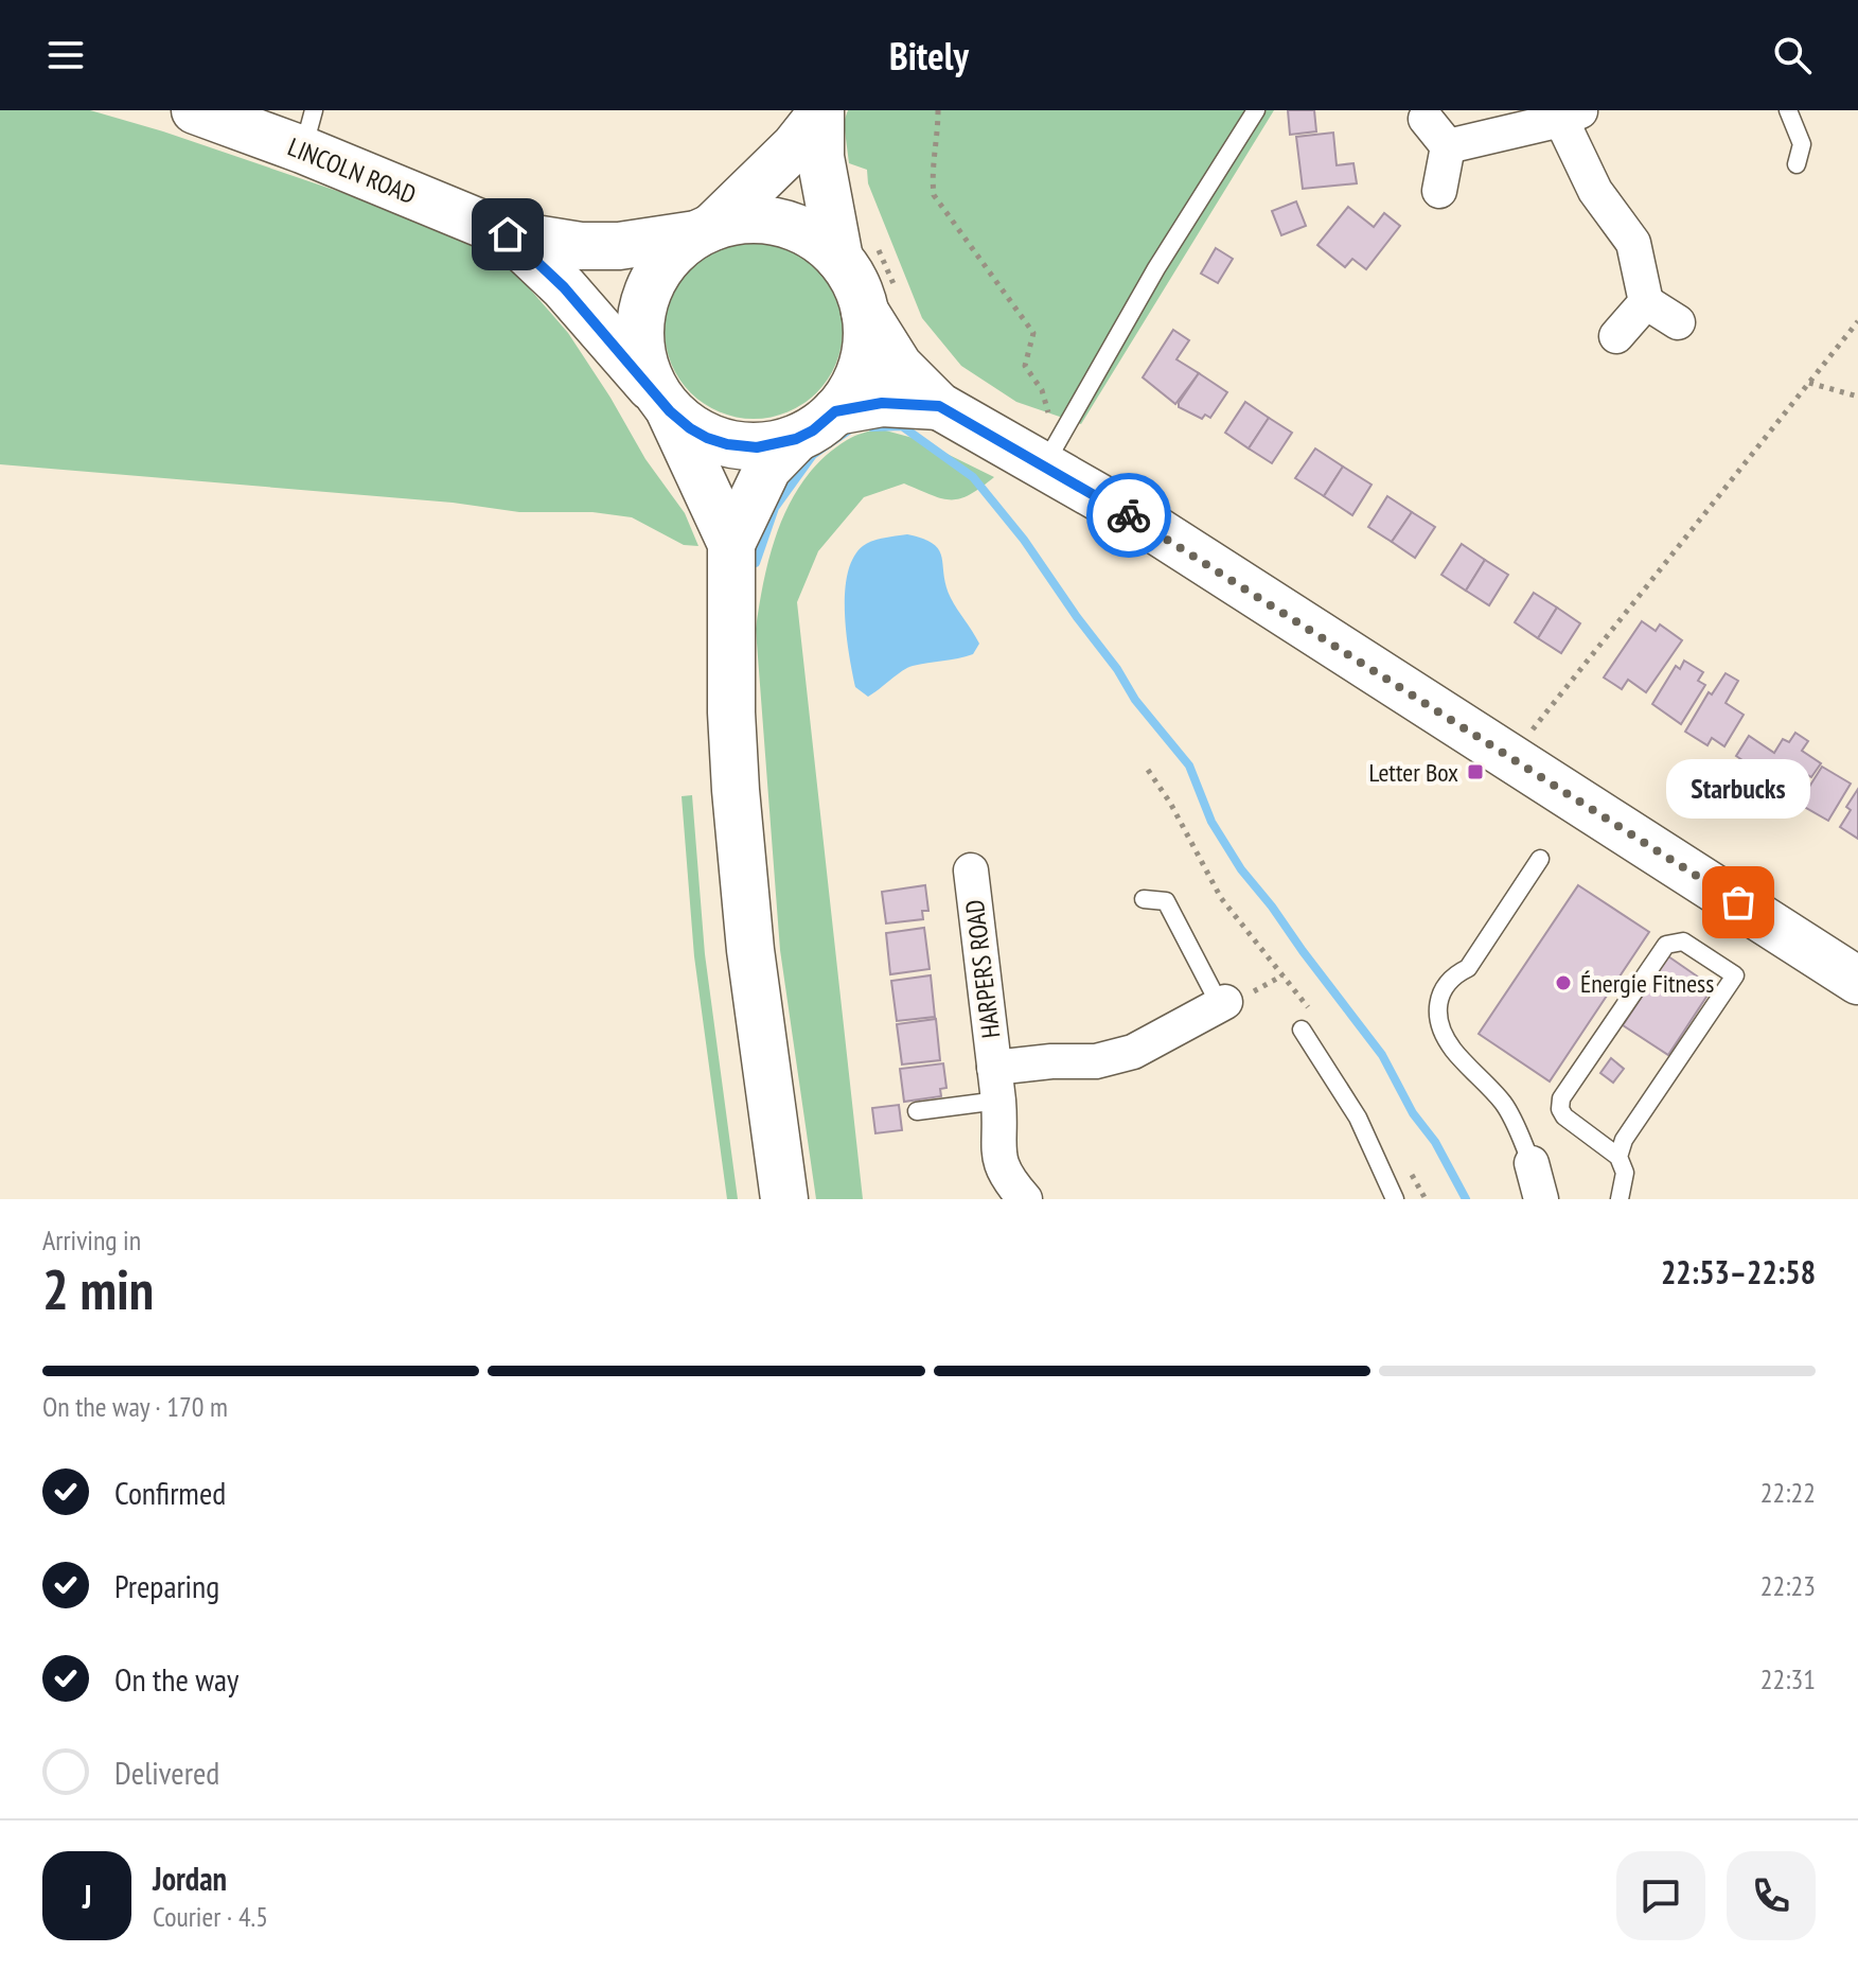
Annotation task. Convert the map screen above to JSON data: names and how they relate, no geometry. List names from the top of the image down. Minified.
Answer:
{"streets":{"main road":["LINCOLN ROAD"],"street":["HARPERS ROAD"]},"places":{"transit":["Letter Box"],"other":["Starbucks","Énergie Fitness"]},"page":{"header":"Bitely","bubble":"Starbucks","heading":["2 min","Arriving in","22:53–22:58"],"panel":["Jordan","Courier · 4.5"],"bar":"On the way · 170 m","list":[["Confirmed","22:22"],["Preparing","22:23"],["On the way","22:31"],"Delivered"],"round":"J"}}
